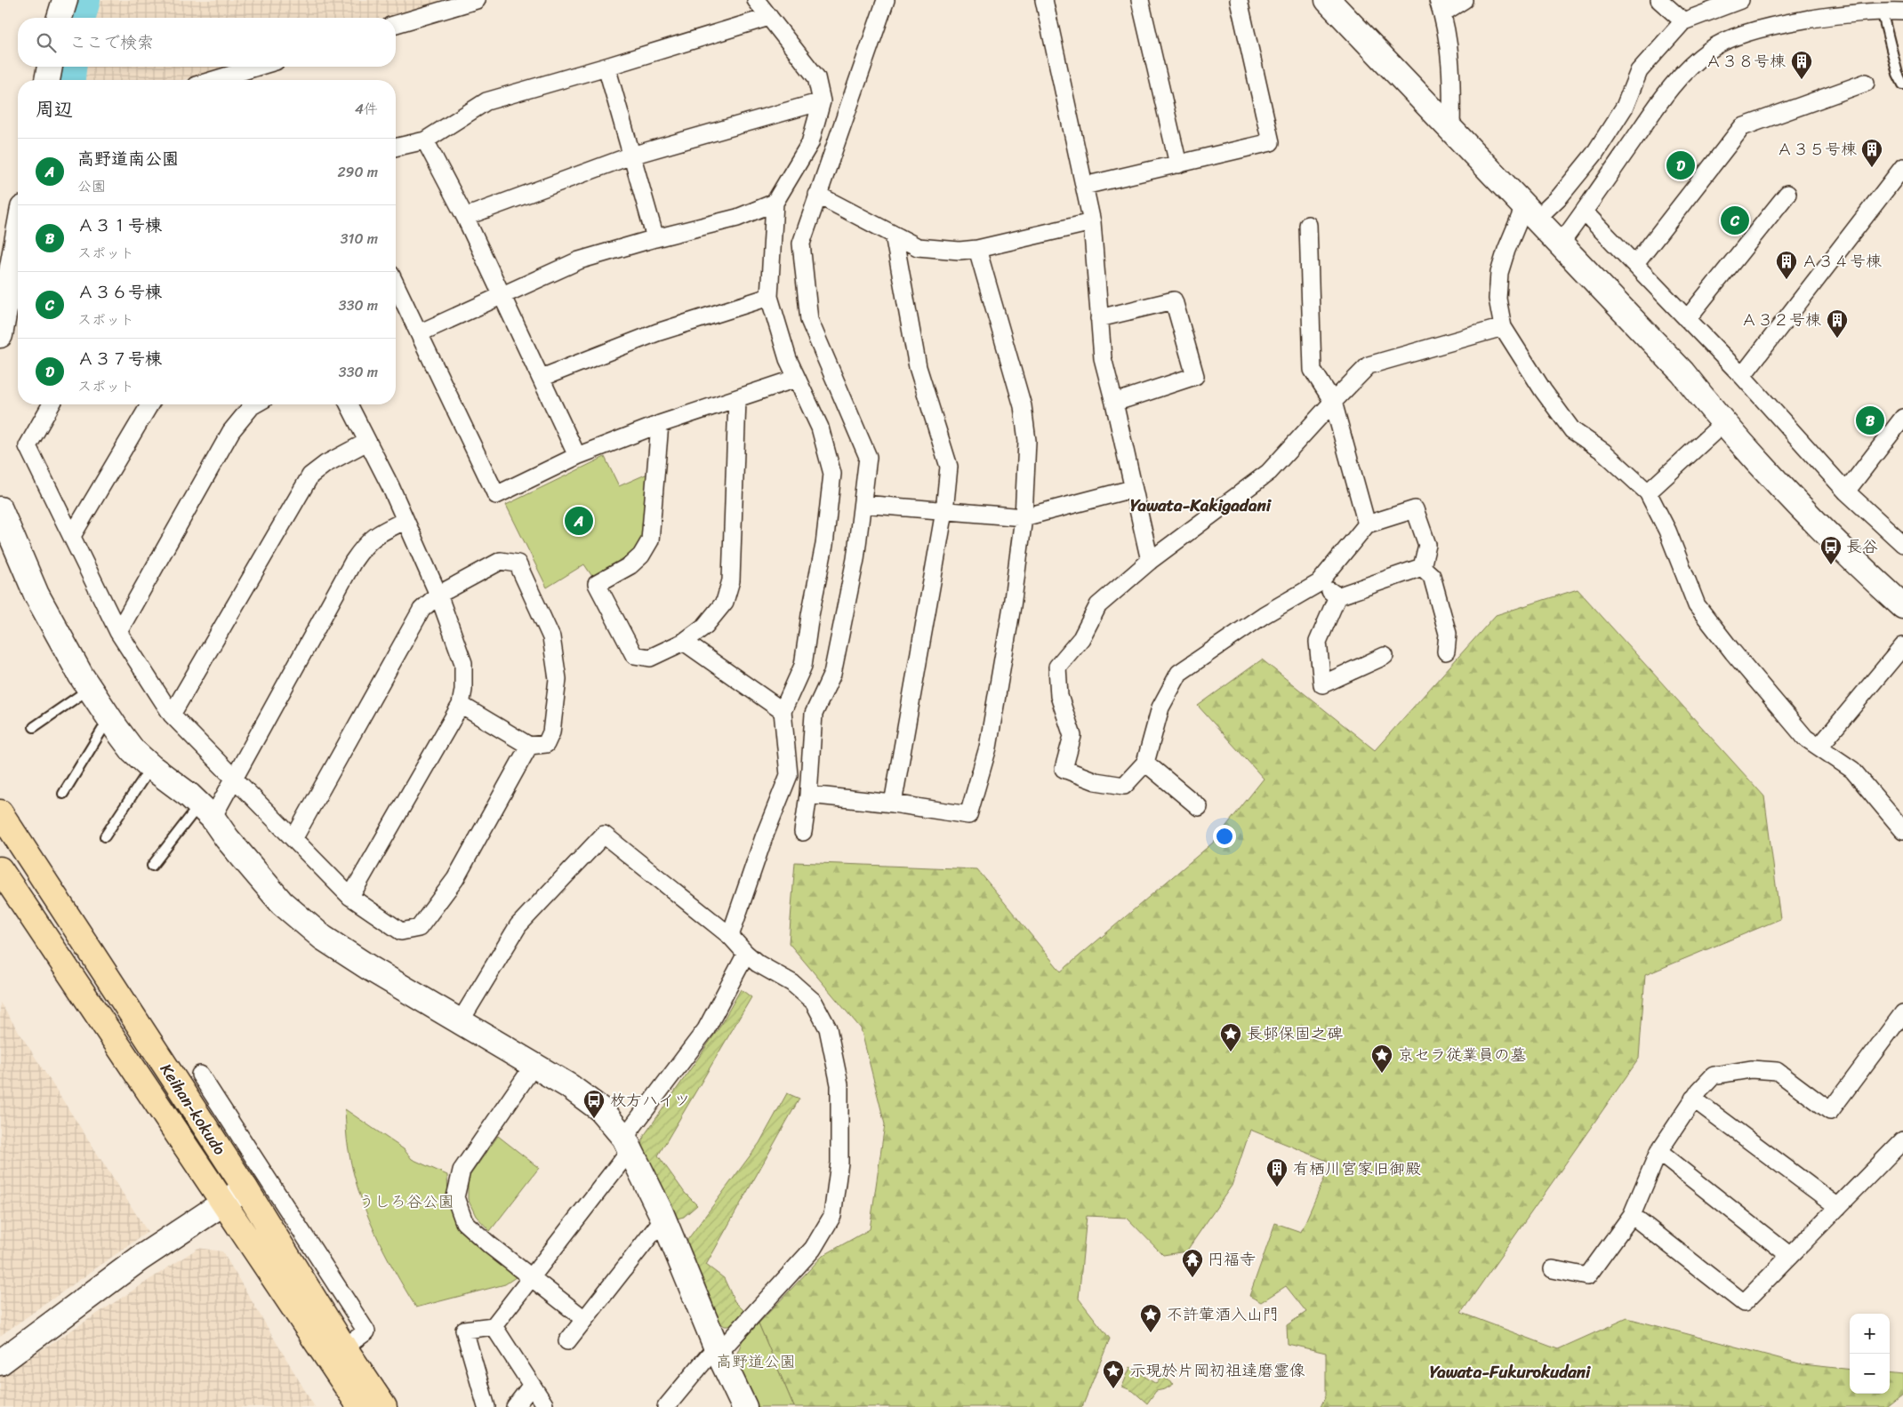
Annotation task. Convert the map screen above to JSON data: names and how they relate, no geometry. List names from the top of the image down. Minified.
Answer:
{"streets":{"highway":["Keihan-kokudo"]},"districts":["Yawata-Kakigadani","Yawata-Fukurokudani"],"parks":["うしろ谷公園","高野道公園"],"places":{"building":["Ａ３８号棟","Ａ３５号棟","Ａ３４号棟","Ａ３２号棟","有栖川宮家旧御殿"],"bus stop":["長谷","枚方ハイツ"],"place":["長邨保固之碑","京セラ従業員の墓","不許葷酒入山門","示現於片岡初祖達磨霊像"],"temple":["円福寺"]},"page":{"search":"ここで検索","heading":["周辺","4件"],"list":[{"mark":"A","name":"高野道南公園","note":"公園","value":"290 m"},{"mark":"B","name":"Ａ３１号棟","note":"スポット","value":"310 m"},{"mark":"C","name":"Ａ３６号棟","note":"スポット","value":"330 m"},{"mark":"D","name":"Ａ３７号棟","note":"スポット","value":"330 m"}],"pins":["D","C","B","A"],"map_buttons":["+","−"]}}
